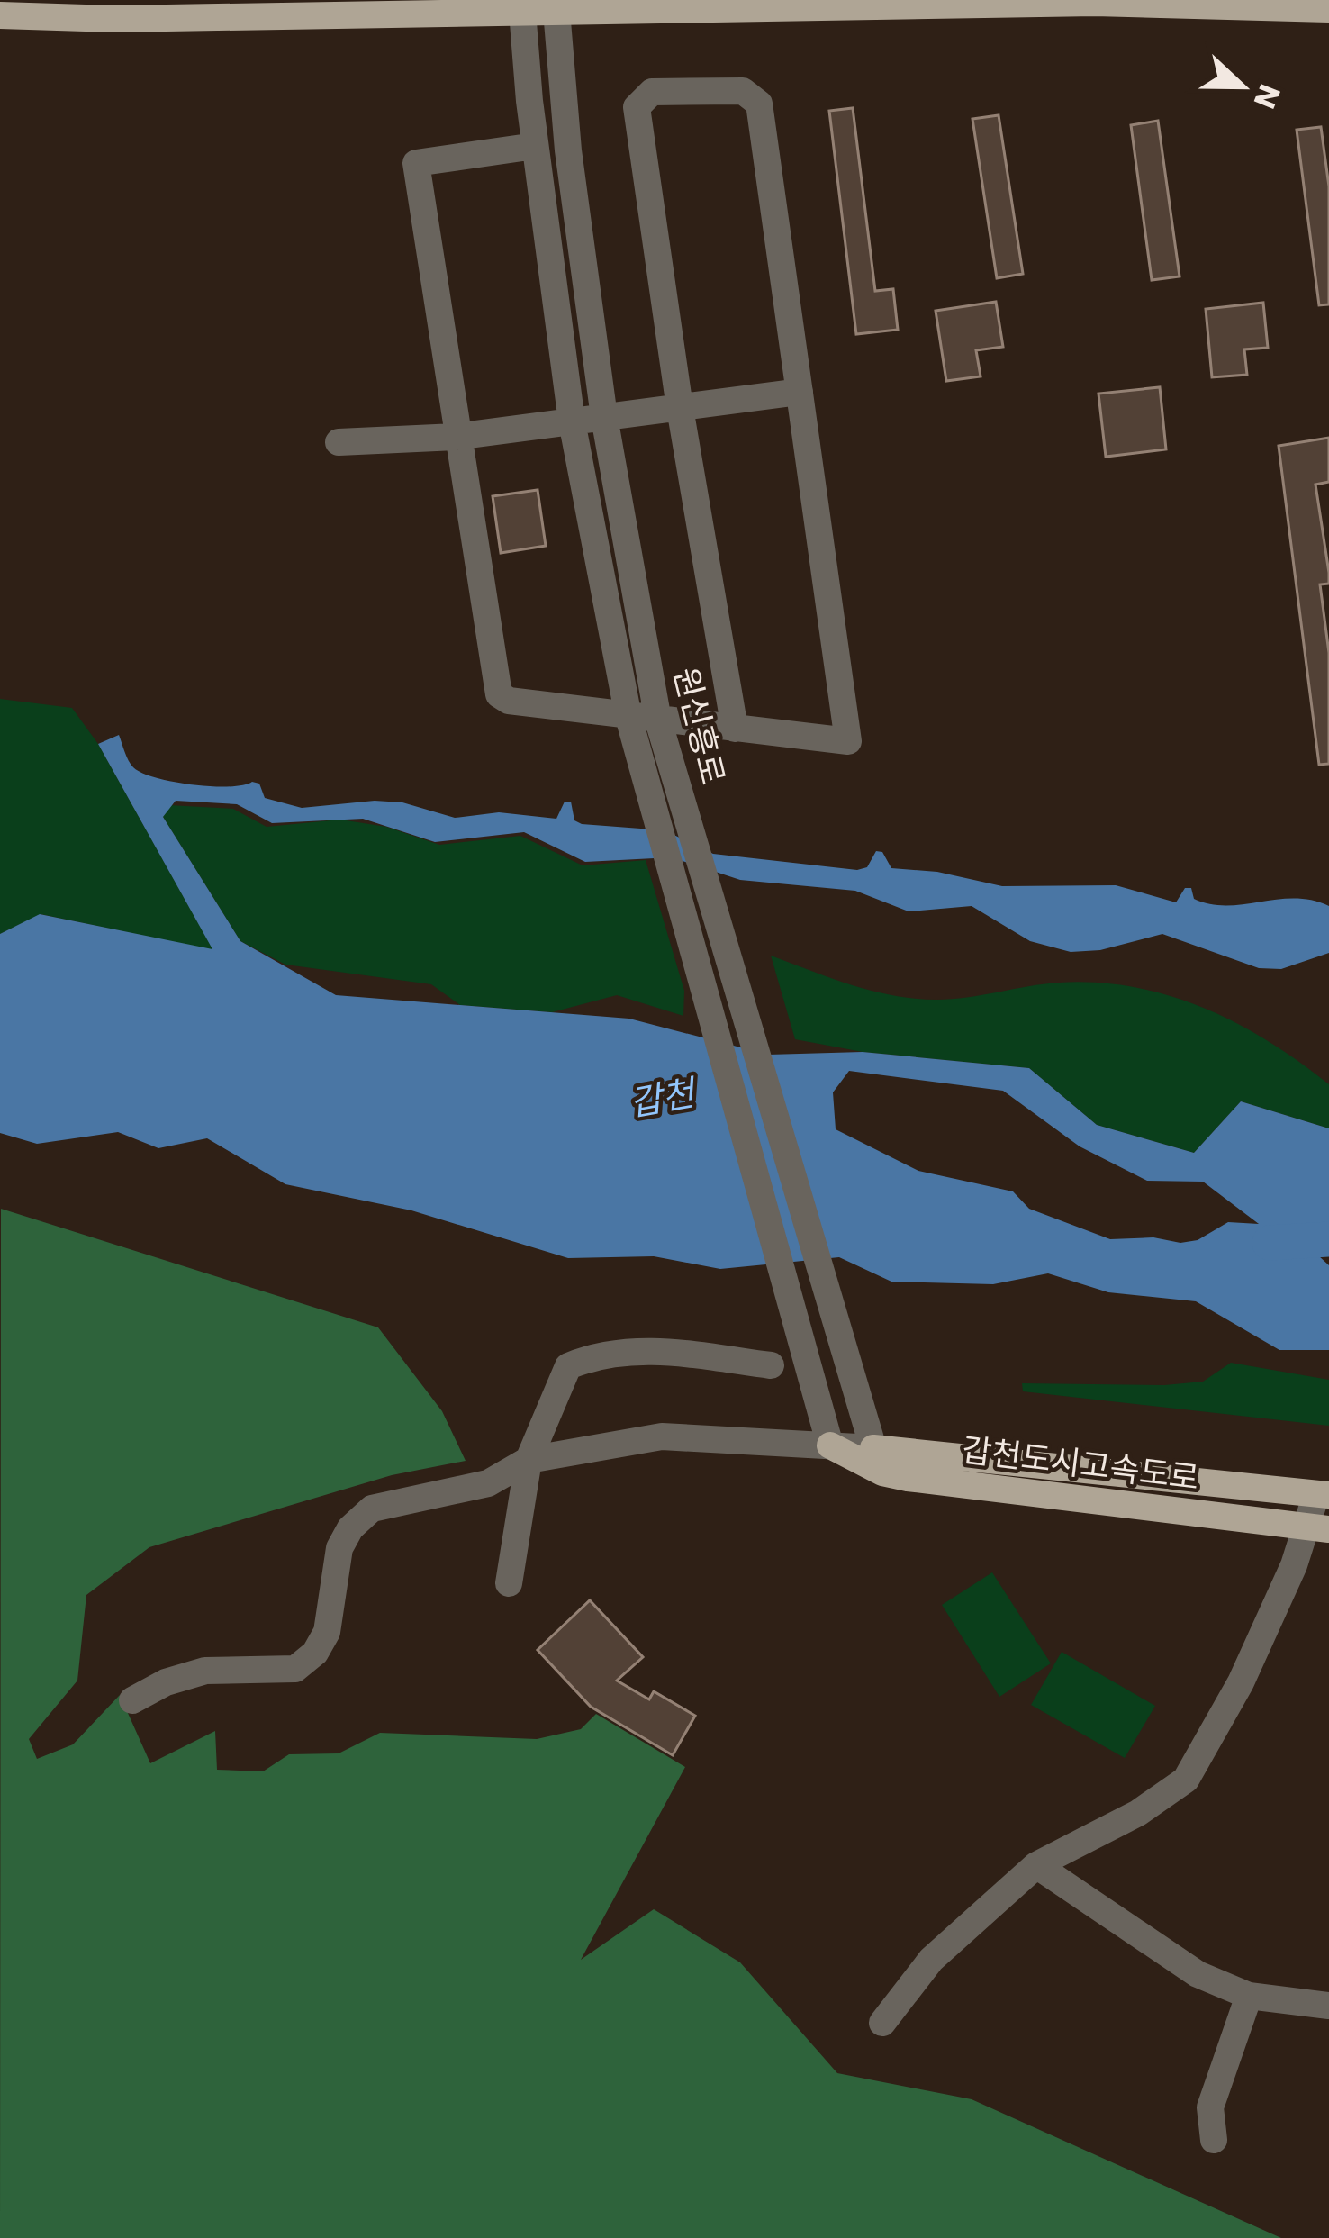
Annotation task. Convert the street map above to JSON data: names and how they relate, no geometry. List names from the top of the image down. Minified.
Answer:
{"streets":{"main road":["갑천도시고속도로"],"street":["원신흥로"]},"crossings":[["원신흥로","갑천도시고속도로"]],"water":["갑천"],"north":"right"}
